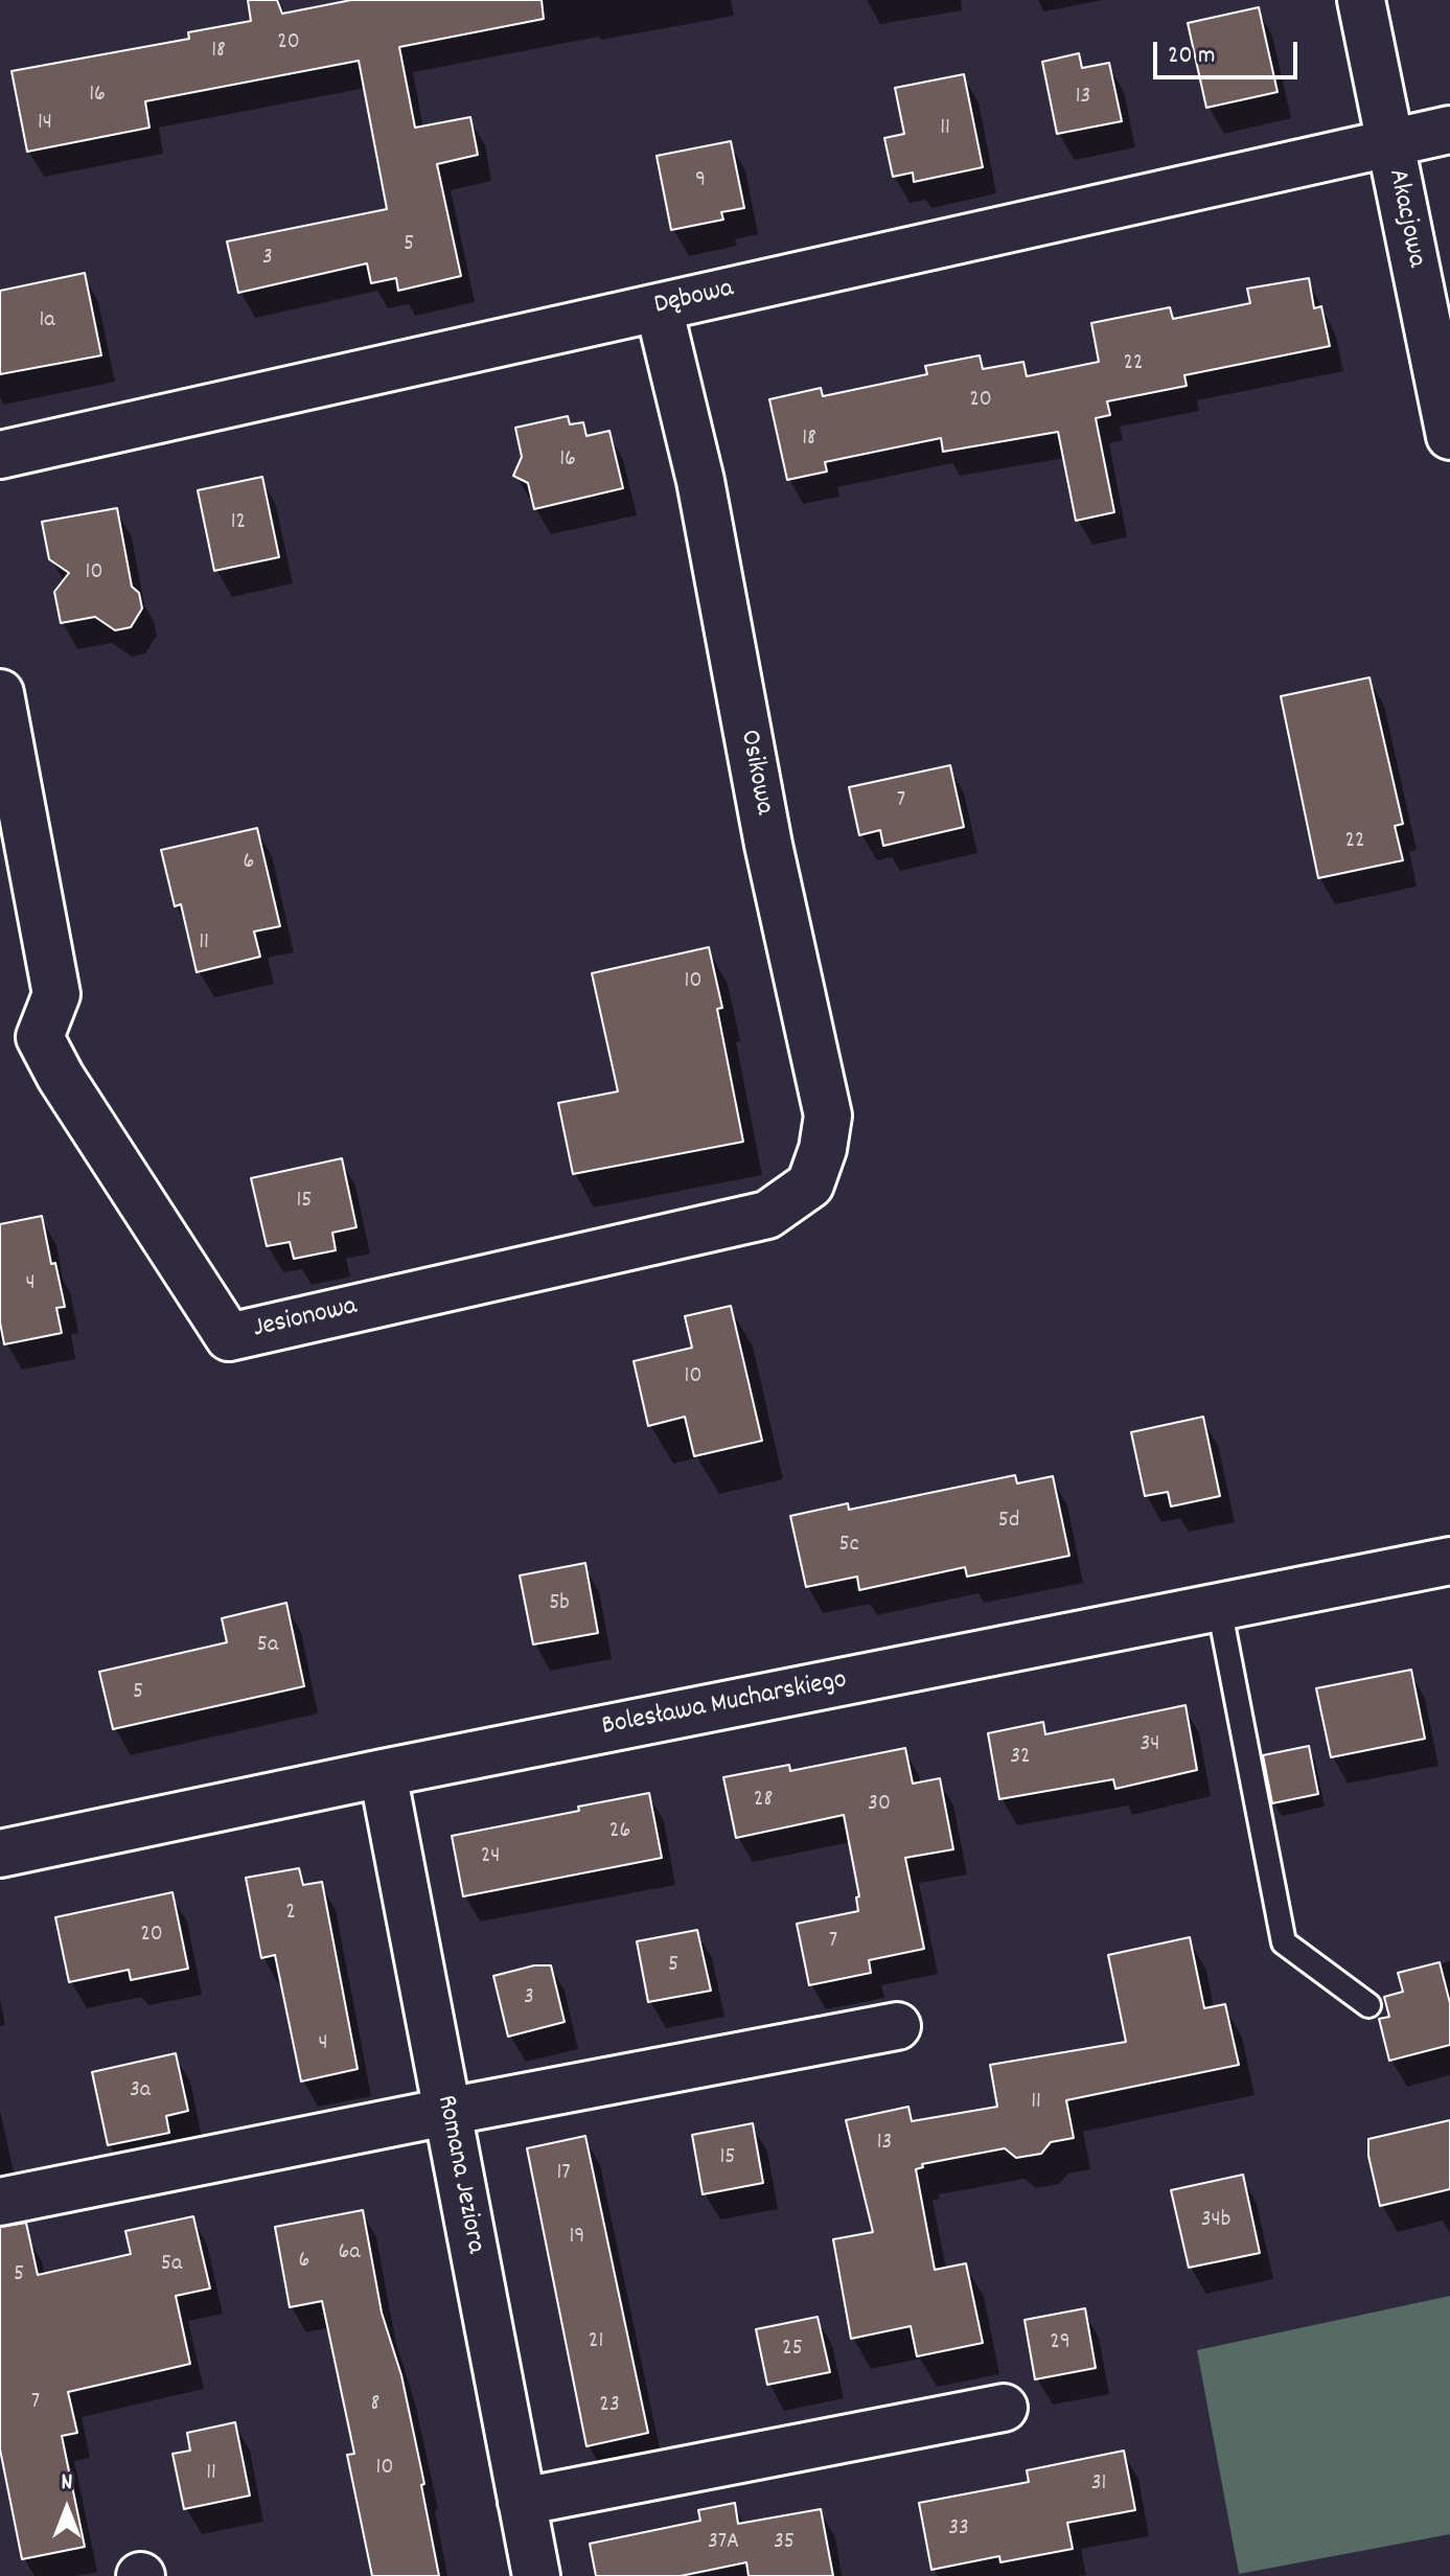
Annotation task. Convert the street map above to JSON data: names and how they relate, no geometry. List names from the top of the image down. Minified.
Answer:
{"streets":{"street":["Akacjowa","Dębowa","Osikowa","Jesionowa","Bolesława Mucharskiego","Romana Jeziora"]},"crossings":[["Akacjowa","Dębowa"],["Dębowa","Osikowa"],["Osikowa","Jesionowa"],["Bolesława Mucharskiego","Romana Jeziora"]],"house_numbers":["20","18","16","13","14","11","9","5","3","1a","22","20","18","16","12","10","7","22","6","11","10","15","4","10","5d","5c","5b","5a","5","34","32","28","30","26","24","2","20","7","5","3","4","3a","11","13","15","17","34b","19","6a","6","5a","5","21","29","25","7","8","23","10","11","31","33","37A","35"],"scale_bar":"20 m","north":"top"}
